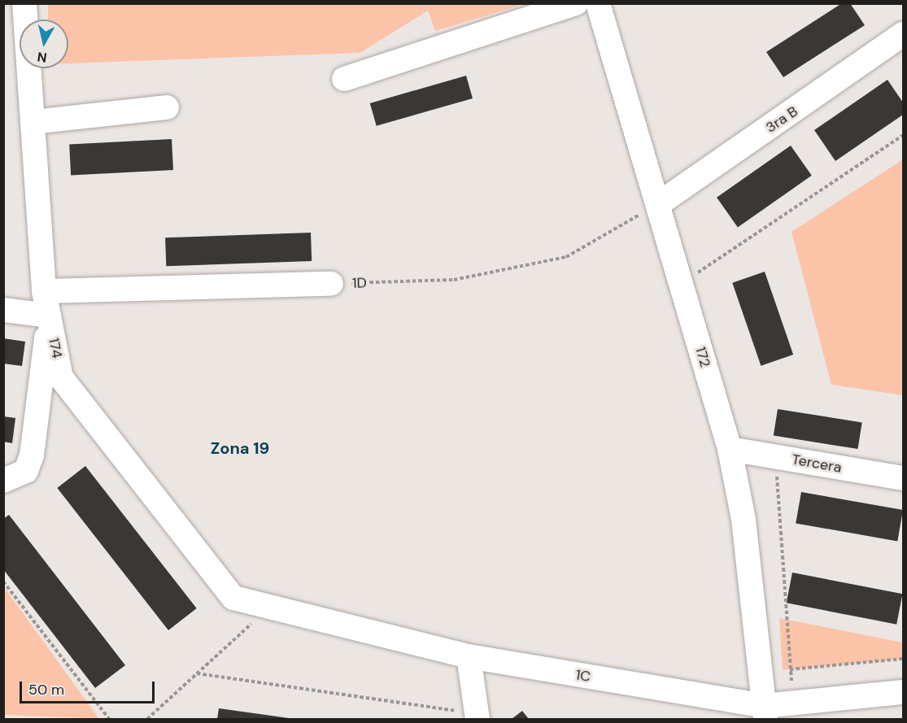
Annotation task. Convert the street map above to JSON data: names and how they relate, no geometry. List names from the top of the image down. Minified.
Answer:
{"streets":{"street":["3ra B","1D","174","172","Tercera","1C"]},"crossings":[["3ra B","1D"],["3ra B","172"],["1D","174"],["1D","172"],["174","1C"],["172","Tercera"],["172","1C"]],"districts":["Zona 19"],"scale_bar":"50 m","north":"bottom"}
